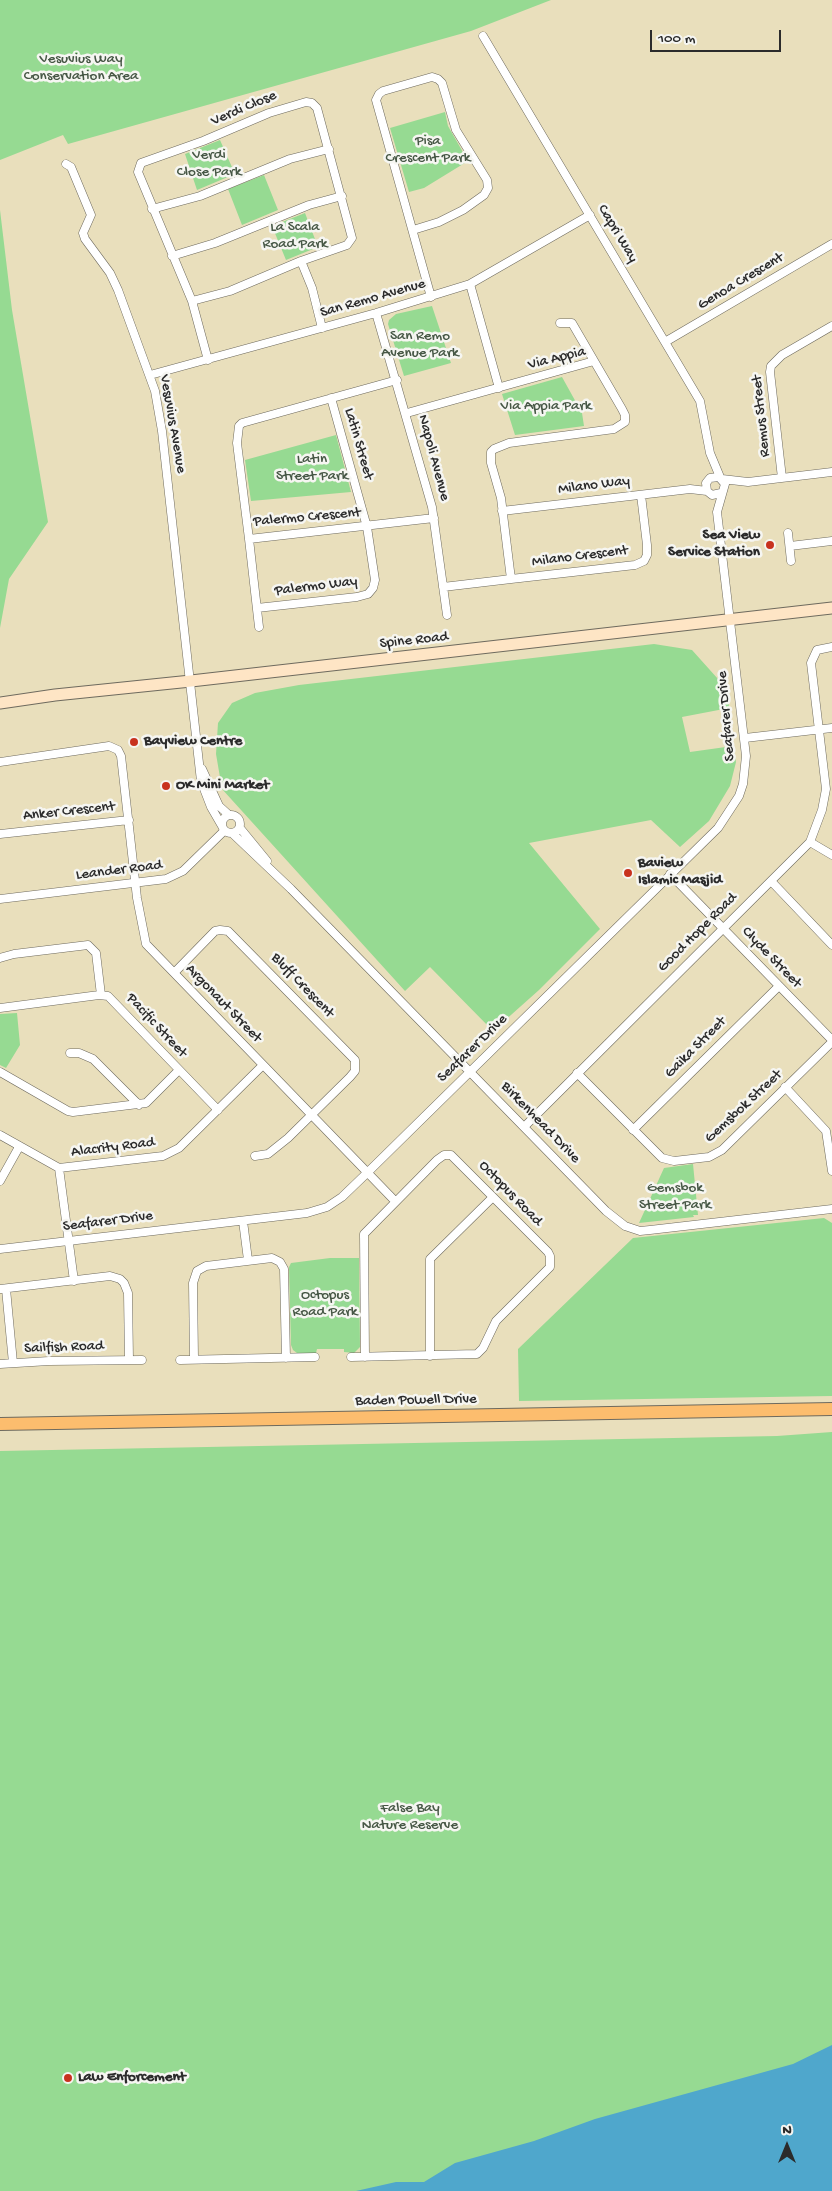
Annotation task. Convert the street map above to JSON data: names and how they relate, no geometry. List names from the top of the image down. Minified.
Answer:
{"streets":{"main road":["Spine Road","Baden Powell Drive"],"street":["Verdi Close","Capri Way","Genoa Crescent","San Remo Avenue","Via Appia","Remus Street","Vesuvius Avenue","Latin Street","Napoli Avenue","Milano Way","Palermo Crescent","Milano Crescent","Palermo Way","Seafarer Drive","Anker Crescent","Leander Road","Good Hope Road","Clyde Street","Bluff Crescent","Argonaut Street","Pacific Street","Gaika Street","Gemsbok Street","Birkenhead Drive","Alacrity Road","Octopus Road","Sailfish Road"]},"crossings":[["Verdi Close","San Remo Avenue"],["Capri Way","Genoa Crescent"],["Capri Way","San Remo Avenue"],["Capri Way","Milano Way"],["Capri Way","Spine Road"],["Capri Way","Seafarer Drive"],["San Remo Avenue","Vesuvius Avenue"],["San Remo Avenue","Napoli Avenue"],["Via Appia","Napoli Avenue"],["Via Appia","Milano Way"],["Via Appia","Milano Crescent"],["Vesuvius Avenue","Spine Road"],["Vesuvius Avenue","Birkenhead Drive"],["Latin Street","Palermo Crescent"],["Latin Street","Palermo Way"],["Napoli Avenue","Palermo Crescent"],["Napoli Avenue","Milano Crescent"],["Milano Way","Milano Crescent"],["Palermo Crescent","Palermo Way"],["Spine Road","Seafarer Drive"],["Spine Road","Birkenhead Drive"],["Seafarer Drive","Clyde Street"],["Seafarer Drive","Argonaut Street"],["Seafarer Drive","Birkenhead Drive"],["Anker Crescent","Argonaut Street"],["Leander Road","Argonaut Street"],["Leander Road","Birkenhead Drive"],["Good Hope Road","Clyde Street"],["Good Hope Road","Gemsbok Street"],["Good Hope Road","Birkenhead Drive"],["Clyde Street","Gaika Street"],["Clyde Street","Gemsbok Street"],["Bluff Crescent","Argonaut Street"],["Argonaut Street","Alacrity Road"],["Argonaut Street","Octopus Road"],["Pacific Street","Alacrity Road"],["Gaika Street","Gemsbok Street"]],"parks":["Vesuvius Way Conservation Area","Pisa Crescent Park","Verdi Close Park","La Scala Road Park","San Remo Avenue Park","Via Appia Park","Latin Street Park","Gemsbok Street Park","Octopus Road Park","False Bay Nature Reserve"],"places":["Sea View Service Station","Bayview Centre","OK Mini Market","Baview Islamic Masjid","Law Enforcement"],"scale_bar":"100 m","north":"top"}
